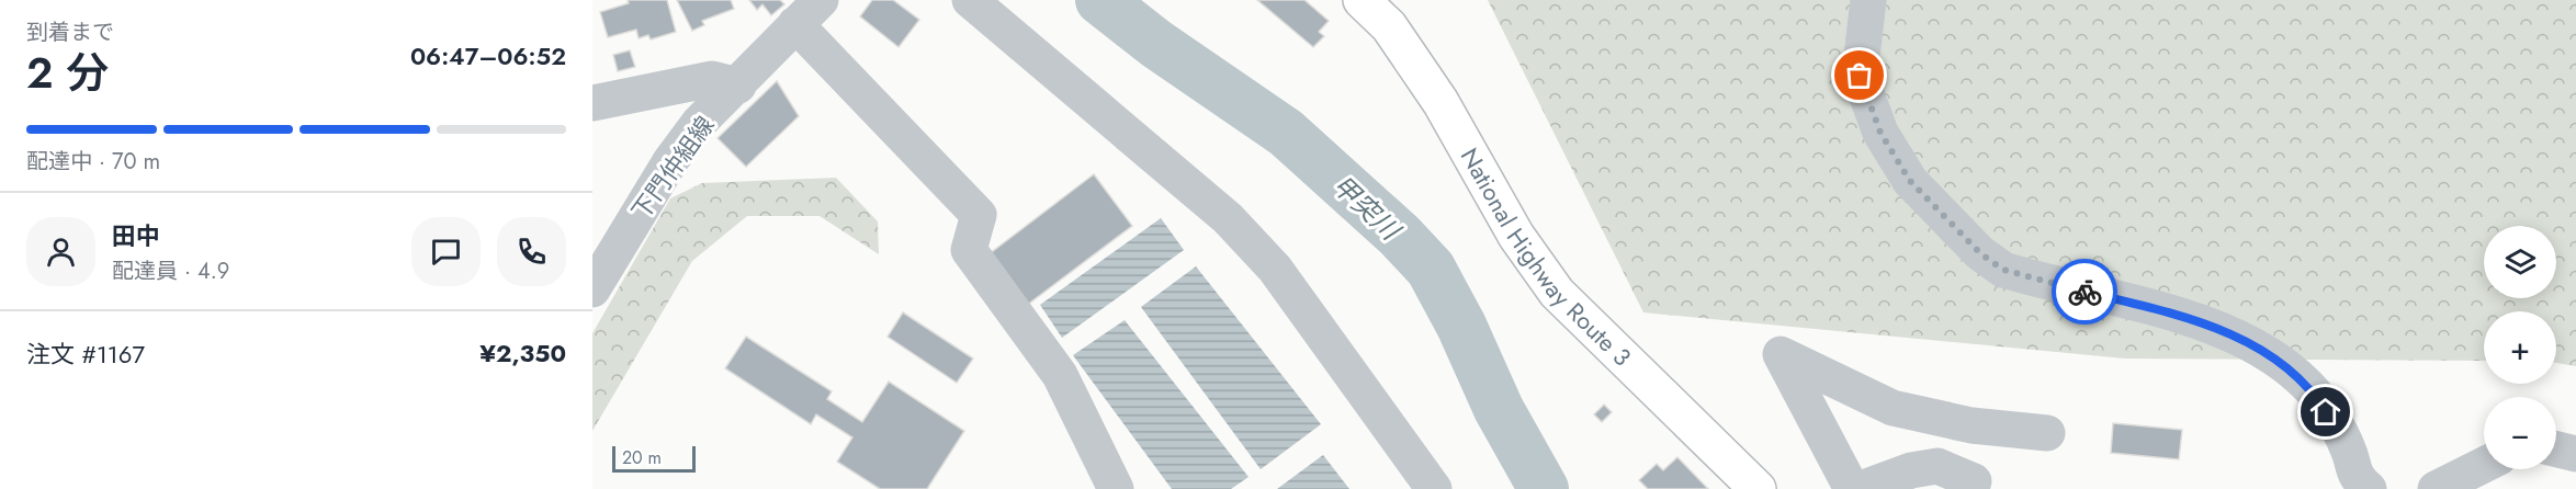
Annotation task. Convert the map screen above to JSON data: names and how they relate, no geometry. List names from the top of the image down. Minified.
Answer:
{"streets":{"highway":["National Highway Route 3"],"street":["下門仲組線"]},"water":["甲突川"],"scale_bar":"20 m","page":{"heading":["2 分","到着まで","06:47–06:52"],"panel":["田中","配達員 · 4.9","注文 #1167","¥2,350"],"bar":"配達中 · 70 m","map_buttons":["+","−"],"scale":"20 m"}}
